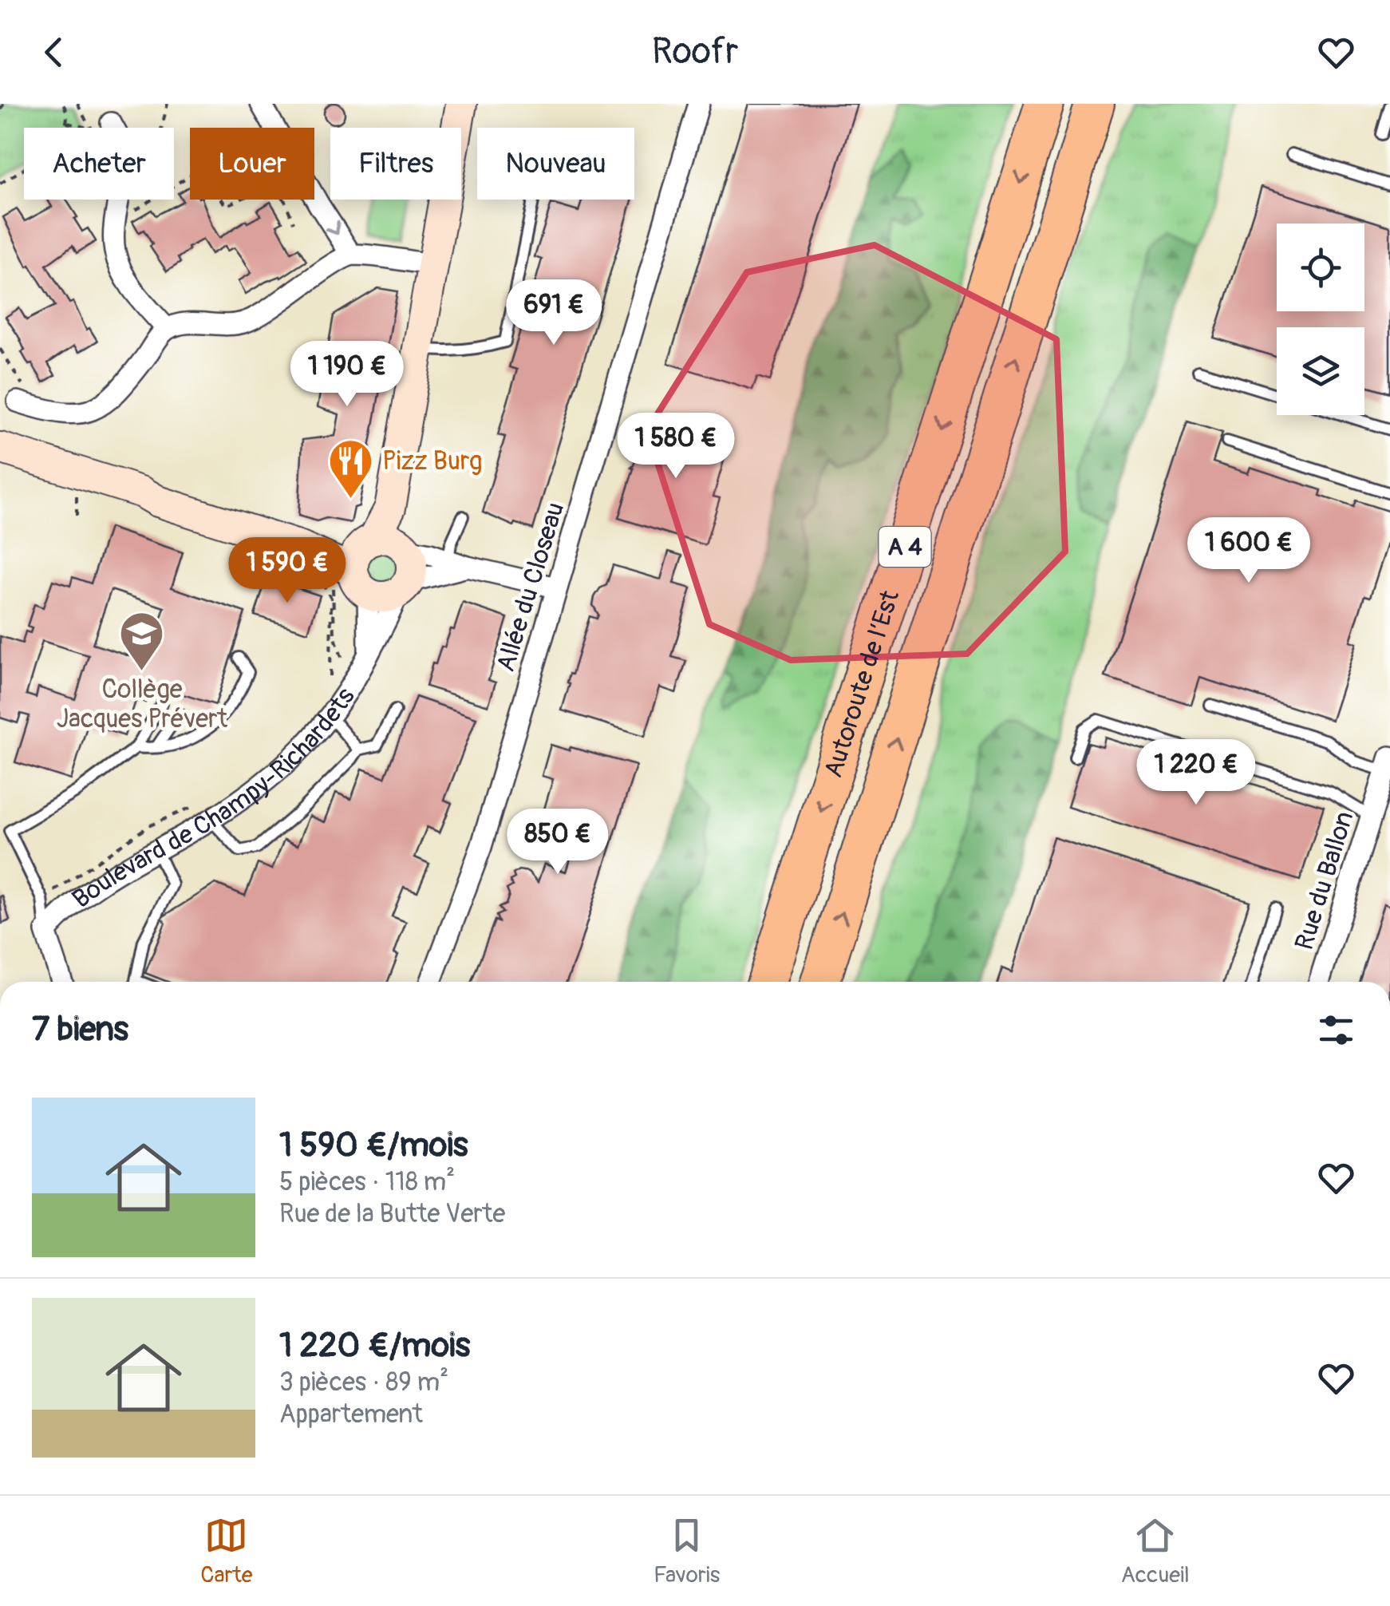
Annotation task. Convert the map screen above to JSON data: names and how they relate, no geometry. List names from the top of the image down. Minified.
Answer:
{"streets":{"highway":["A 4","Autoroute de l’Est"],"street":["Allée du Closeau","Boulevard de Champy-Richardets","Rue du Ballon"]},"places":{"restaurant":["Pizz Burg"],"school or university":["Collège Jacques Prévert"]},"page":{"header":"Roofr","chip":["Acheter","Louer","Filtres","Nouveau"],"price":["691 €","1 190 €","1 580 €","1 600 €","1 590 €","1 220 €","850 €"],"heading":"7 biens","list":[{"name":"1 590 €/mois","note":"5 pièces · 118 m² · Rue de la Butte Verte"},{"name":"1 220 €/mois","note":"3 pièces · 89 m² · Appartement"}],"tabs":["Carte","Favoris","Accueil"]}}
